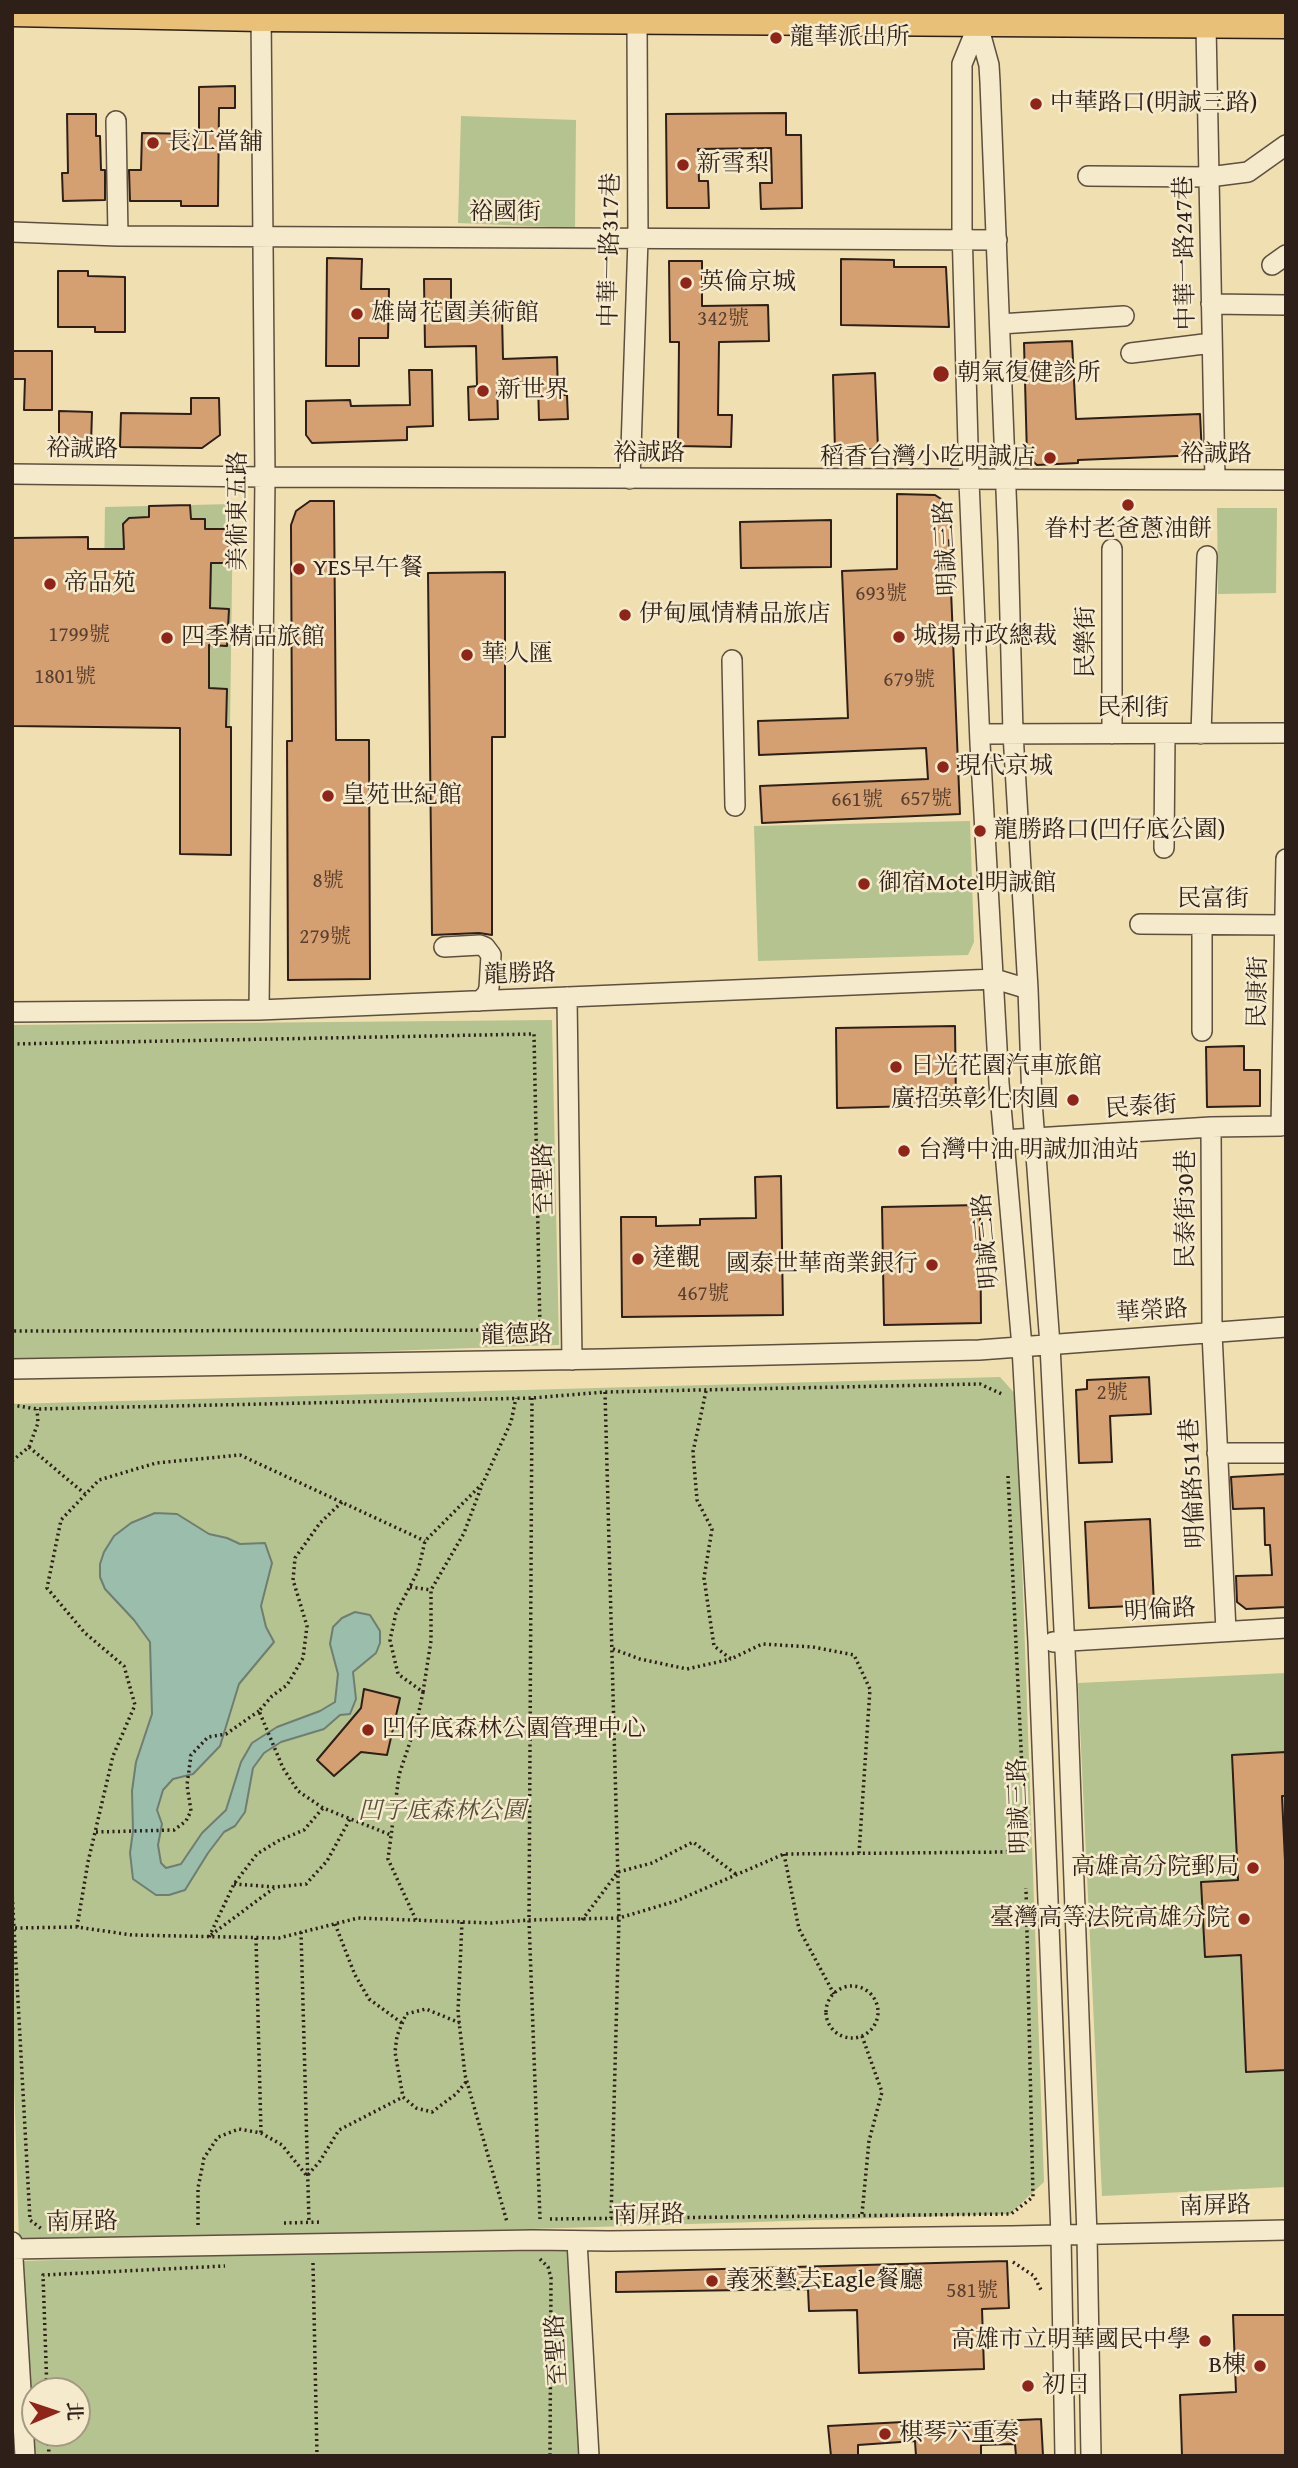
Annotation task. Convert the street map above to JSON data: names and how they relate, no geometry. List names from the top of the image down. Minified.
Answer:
{"streets":{"street":["裕國街","中華一路317巷","中華一路247巷","裕誠路","美術東五路","明誠三路","民樂街","民利街","民富街","龍勝路","民康街","民泰街","至聖路","民泰街30巷","華榮路","龍德路","明倫路514巷","明倫路","南屏路"]},"crossings":[["裕國街","中華一路317巷"],["裕國街","美術東五路"],["裕國街","明誠三路"],["中華一路317巷","裕誠路"],["中華一路247巷","裕誠路"],["裕誠路","美術東五路"],["裕誠路","明誠三路"],["美術東五路","龍勝路"],["明誠三路","民利街"],["明誠三路","龍勝路"],["明誠三路","民泰街"],["明誠三路","華榮路"],["明誠三路","龍德路"],["明誠三路","明倫路"],["明誠三路","南屏路"],["民樂街","民利街"],["民富街","民康街"],["龍勝路","至聖路"],["民康街","民泰街"],["民泰街","民泰街30巷"],["至聖路","龍德路"],["至聖路","南屏路"],["民泰街30巷","華榮路"],["民泰街30巷","明倫路514巷"],["華榮路","龍德路"],["華榮路","明倫路514巷"],["明倫路514巷","明倫路"]],"parks":["凹子底森林公園"],"places":["龍華派出所","中華路口(明誠三路)","長江當舖","新雪梨","英倫京城","雄崗花園美術館","朝氣復健診所","新世界","稻香台灣小吃明誠店","眷村老爸蔥油餅","YES早午餐","帝品苑","伊甸風情精品旅店","城揚市政總裁","四季精品旅館","華人匯","現代京城","皇苑世紀館","龍勝路口(凹仔底公園)","御宿Motel明誠館","日光花園汽車旅館","廣招英彰化肉圓","台灣中油 明誠加油站","達觀","國泰世華商業銀行","凹仔底森林公園管理中心","高雄高分院郵局","臺灣高等法院高雄分院","義來藝去Eagle餐廳","高雄市立明華國民中學","B棟","初日","棋琴六重奏"],"house_numbers":["342號","693號","1799號","1801號","679號","657號","661號","8號","279號","467號","2號","581號"],"north":"right"}
